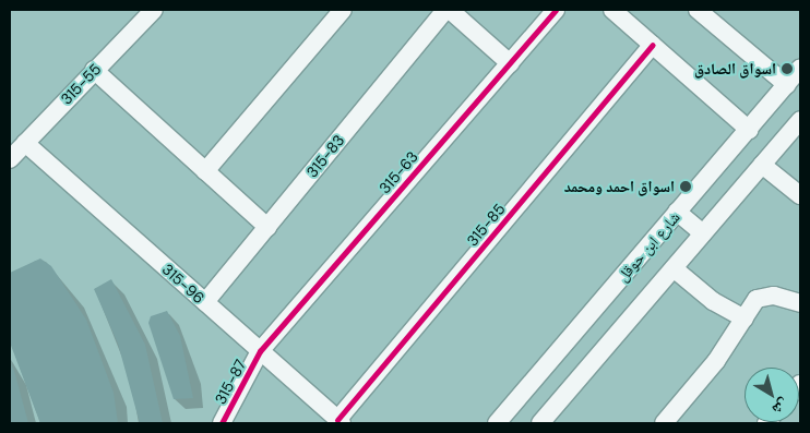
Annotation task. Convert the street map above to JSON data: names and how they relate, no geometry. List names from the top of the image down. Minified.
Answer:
{"streets":{"street":["315-55","315-83","315-63","315-85","شارع ابن حوقل","315-96","315-87"]},"crossings":[["315-55","315-96"],["315-83","315-96"],["315-63","315-96"],["315-63","315-87"],["315-85","315-96"],["315-96","315-87"]],"places":["اسواق الصادق","اسواق احمد ومحمد"],"north":"bottom right"}
